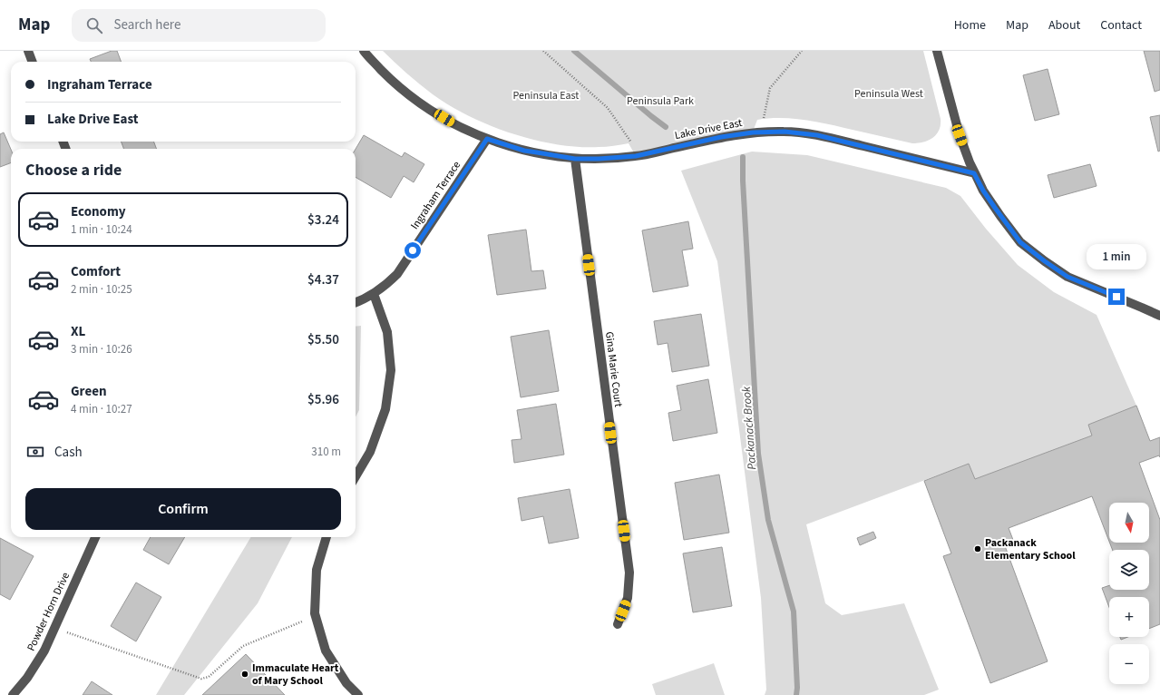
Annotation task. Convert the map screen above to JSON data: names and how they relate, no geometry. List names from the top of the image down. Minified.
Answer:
{"streets":{"street":["Lake Drive East","Ingraham Terrace","Gina Marie Court","Powder Horn Drive"]},"crossings":[["Lake Drive East","Ingraham Terrace"],["Lake Drive East","Gina Marie Court"]],"water":["Packanack Brook"],"parks":["Peninsula West","Peninsula East","Peninsula Park"],"places":["Packanack Elementary School","Immaculate Heart of Mary School"],"north":"bottom","page":{"header":"Map","search":"Search here","nav":["Home","Map","About","Contact"],"banner":["Ingraham Terrace","Lake Drive East"],"heading":"Choose a ride","list":[{"name":"Economy","note":"1 min · 10:24","value":"$3.24"},{"name":"Comfort","note":"2 min · 10:25","value":"$4.37"},{"name":"XL","note":"3 min · 10:26","value":"$5.50"},{"name":"Green","note":"4 min · 10:27","value":"$5.96"}],"bubble":"1 min","pay":["Cash","310 m"],"buttons":"Confirm","map_buttons":["+","−"]}}
